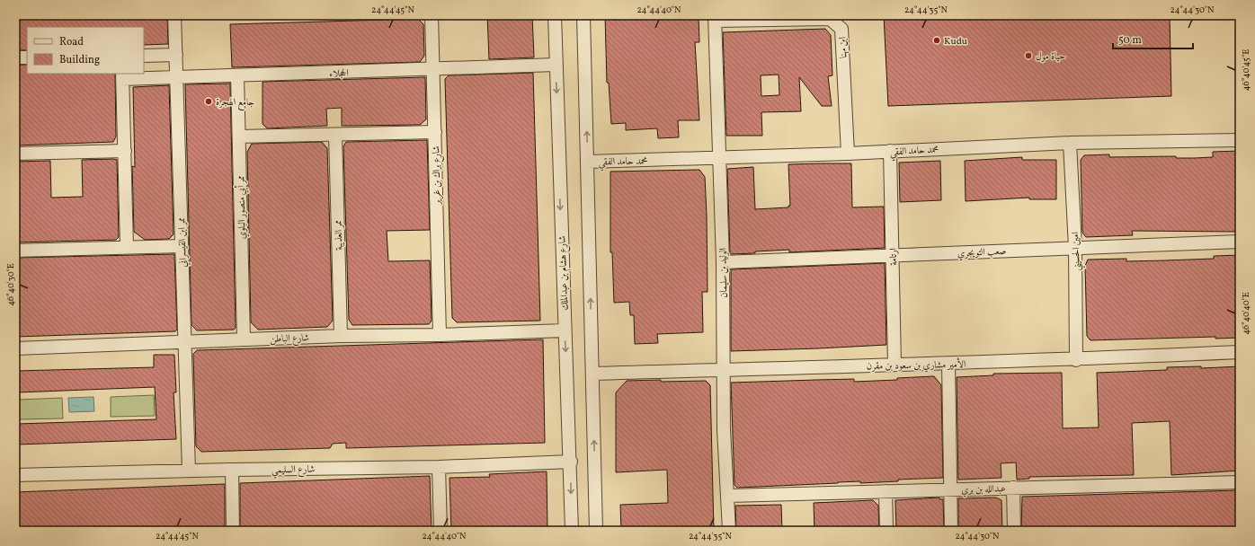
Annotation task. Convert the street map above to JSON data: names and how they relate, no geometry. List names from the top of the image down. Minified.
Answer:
{"streets":{"street":["ابن مهنا","الحجلاء","محمد حامد الفقي","شارع براك بن غرير","ممر أبي منصور البلوي","ممر العذيبة","ممر ابن القيسراني","صعب التويجري","امين الحسيني","ارتامة","شارع هشام بن عبدالملك","الوليد بن سليمان","شارع الباطن","الأمير مشاري بن سعود بن مقرن","شارع السليمي","عبدالله بن بري"]},"crossings":[["ابن مهنا","محمد حامد الفقي"],["ابن مهنا","الوليد بن سليمان"],["الحجلاء","شارع براك بن غرير"],["الحجلاء","ممر أبي منصور البلوي"],["الحجلاء","ممر ابن القيسراني"],["الحجلاء","شارع هشام بن عبدالملك"],["محمد حامد الفقي","امين الحسيني"],["محمد حامد الفقي","ارتامة"],["محمد حامد الفقي","الوليد بن سليمان"],["شارع براك بن غرير","شارع الباطن"],["ممر أبي منصور البلوي","شارع الباطن"],["ممر العذيبة","شارع الباطن"],["ممر ابن القيسراني","شارع الباطن"],["ممر ابن القيسراني","شارع السليمي"],["صعب التويجري","امين الحسيني"],["صعب التويجري","ارتامة"],["صعب التويجري","الوليد بن سليمان"],["امين الحسيني","الأمير مشاري بن سعود بن مقرن"],["ارتامة","الأمير مشاري بن سعود بن مقرن"],["شارع هشام بن عبدالملك","شارع الباطن"],["شارع هشام بن عبدالملك","شارع السليمي"],["الوليد بن سليمان","الأمير مشاري بن سعود بن مقرن"],["الوليد بن سليمان","عبدالله بن بري"]],"places":["Kudu","حياة مول","جامع الهجرة"],"legend":["Road","Building"],"scale_bar":"50 m","coordinates":["24°44'45\"N","24°44'40\"N","24°44'35\"N","24°44'30\"N","46°40'45\"E","46°40'30\"E","46°40'40\"E"]}
